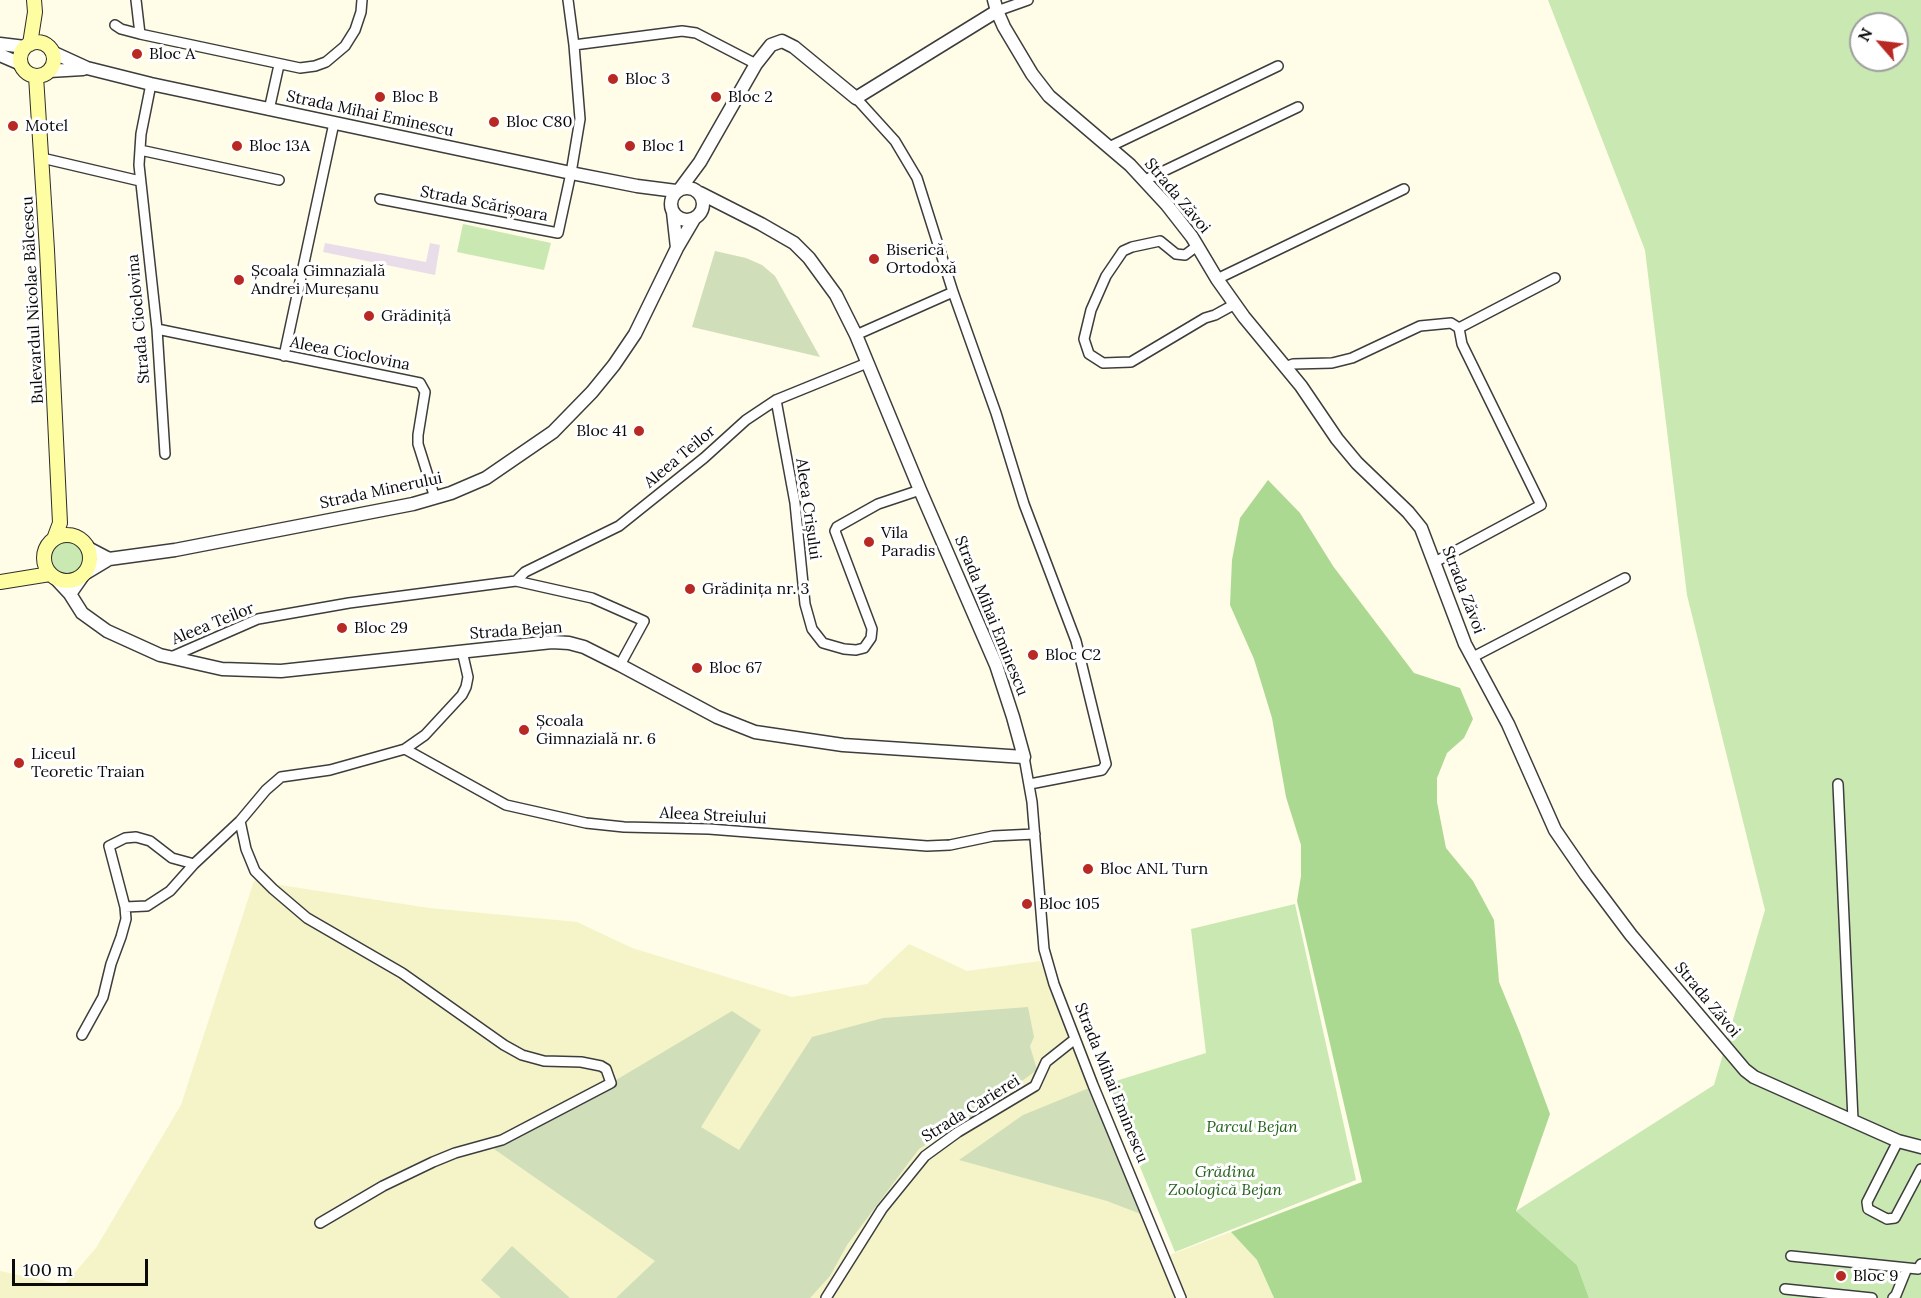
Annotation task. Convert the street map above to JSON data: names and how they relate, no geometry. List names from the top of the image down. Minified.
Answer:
{"streets":{"main road":["Bulevardul Nicolae Bălcescu"],"street":["Strada Mihai Eminescu","Strada Zăvoi","Strada Scărișoara","Strada Cioclovina","Aleea Cioclovina","Aleea Teilor","Strada Minerului","Aleea Crișului","Strada Bejan","Aleea Streiului","Strada Carierei"]},"crossings":[["Strada Mihai Eminescu","Strada Scărișoara"],["Strada Mihai Eminescu","Bulevardul Nicolae Bălcescu"],["Strada Mihai Eminescu","Strada Cioclovina"],["Strada Mihai Eminescu","Aleea Teilor"],["Strada Mihai Eminescu","Strada Minerului"],["Strada Mihai Eminescu","Aleea Crișului"],["Strada Mihai Eminescu","Strada Bejan"],["Strada Mihai Eminescu","Aleea Streiului"],["Strada Mihai Eminescu","Strada Carierei"],["Strada Cioclovina","Aleea Cioclovina"],["Aleea Cioclovina","Strada Minerului"],["Aleea Teilor","Aleea Crișului"],["Aleea Teilor","Strada Bejan"]],"parks":["Parcul Bejan","Grădina Zoologică Bejan"],"places":["Bloc A","Bloc 3","Bloc B","Bloc 2","Bloc C80","Motel","Bloc 13A","Bloc 1","Biserică Ortodoxă","Școala Gimnazială Andrei Mureșanu","Grădiniță","Bloc 41","Vila Paradis","Grădinița nr. 3","Bloc 29","Bloc C2","Bloc 67","Școala Gimnazială nr. 6","Liceul Teoretic Traian","Bloc ANL Turn","Bloc 105","Bloc 9"],"scale_bar":"100 m","north":"top left"}
